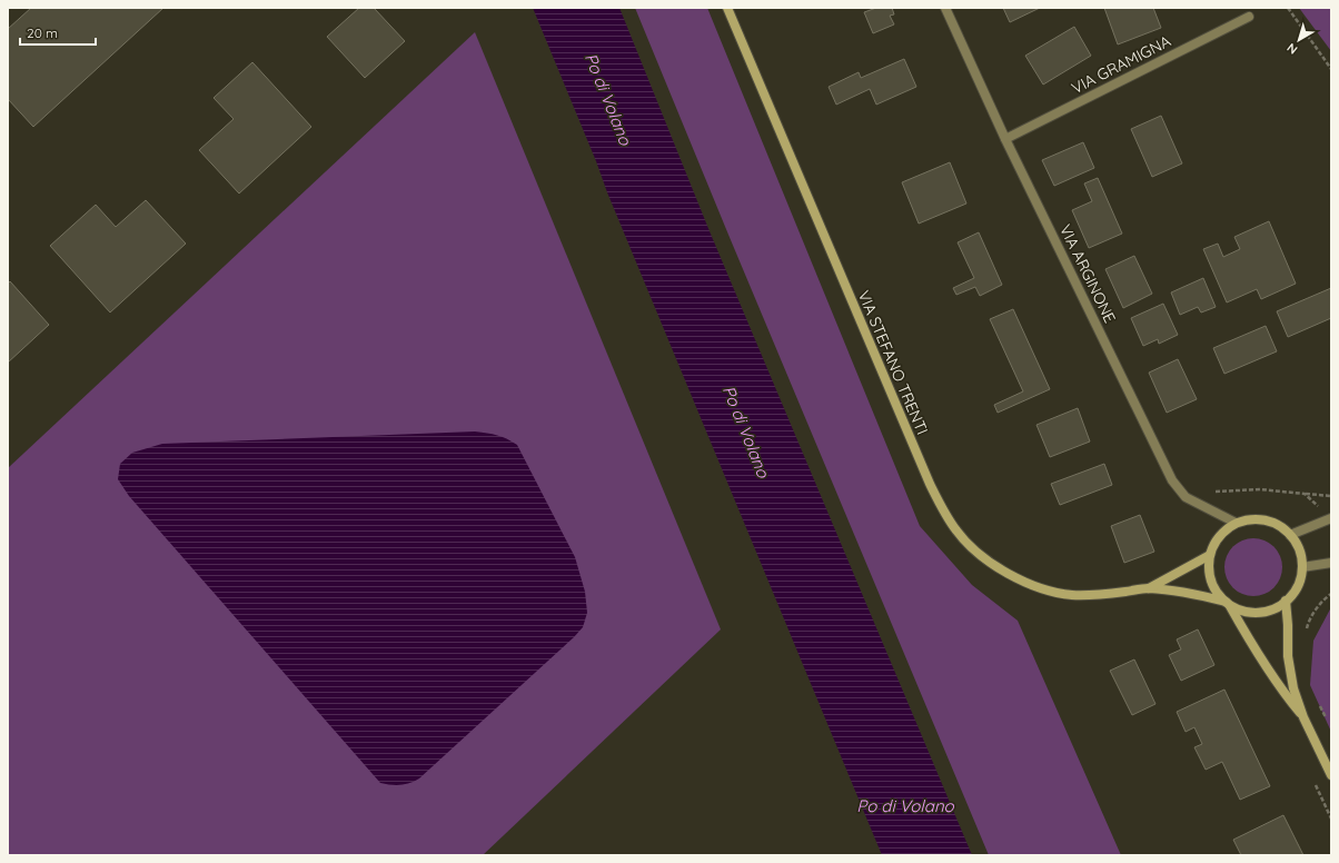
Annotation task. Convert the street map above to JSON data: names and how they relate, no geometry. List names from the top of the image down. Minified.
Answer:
{"streets":{"main road":["VIA STEFANO TRENTI"],"street":["VIA GRAMIGNA","VIA ARGINONE"]},"crossings":[["VIA GRAMIGNA","VIA ARGINONE"],["VIA ARGINONE","VIA STEFANO TRENTI"]],"water":["Po di Volano"],"scale_bar":"20 m","north":"bottom left"}
